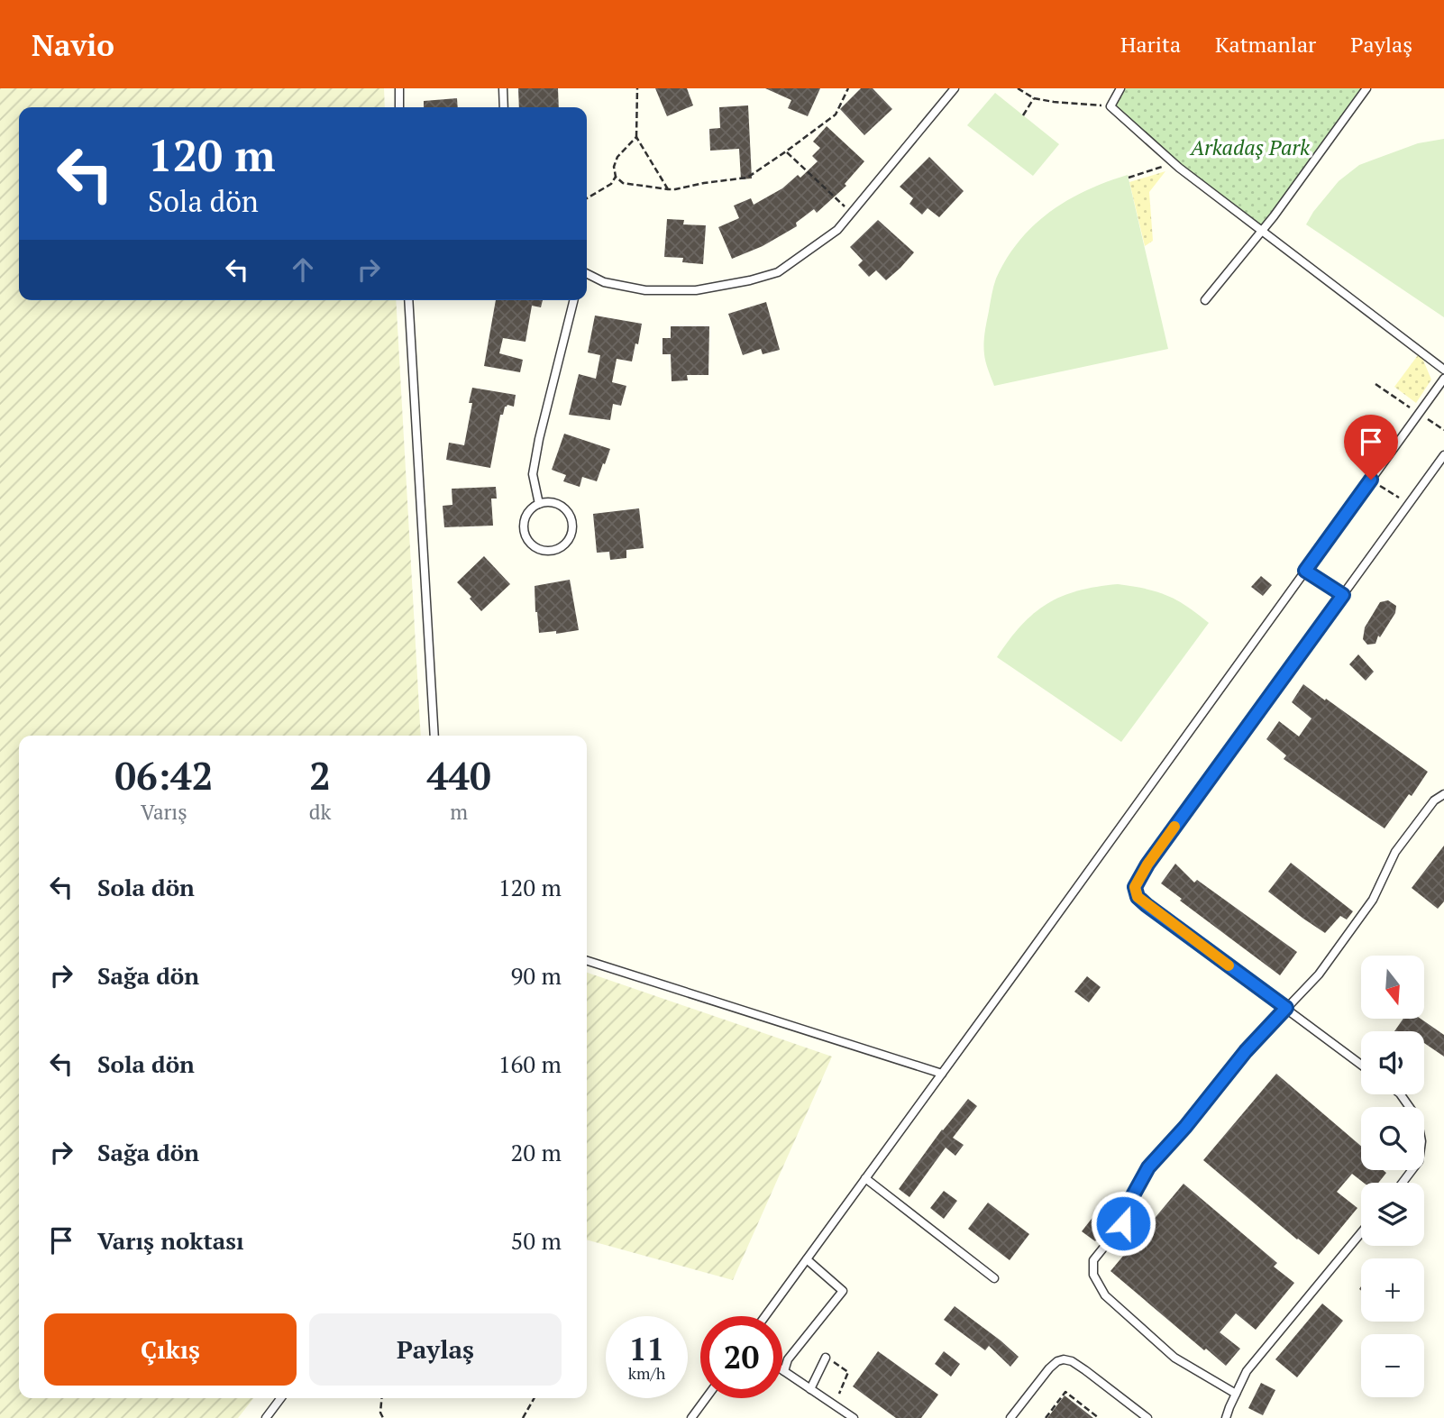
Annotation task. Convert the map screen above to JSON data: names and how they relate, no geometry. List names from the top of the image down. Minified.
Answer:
{"parks":["Arkadaş Park"],"north":"bottom","page":{"header":"Navio","nav":["Harita","Katmanlar","Paylaş"],"turn":["120 m","Sola dön"],"eta":["06:42","Varış","2","dk","440","m"],"list":[{"name":"Sola dön","value":"120 m"},{"name":"Sağa dön","value":"90 m"},{"name":"Sola dön","value":"160 m"},{"name":"Sağa dön","value":"20 m"},{"name":"Varış noktası","value":"50 m"}],"map_buttons":["+","−"],"buttons":["Çıkış","Paylaş"],"speed":"11 km/h","limit":"20"}}
